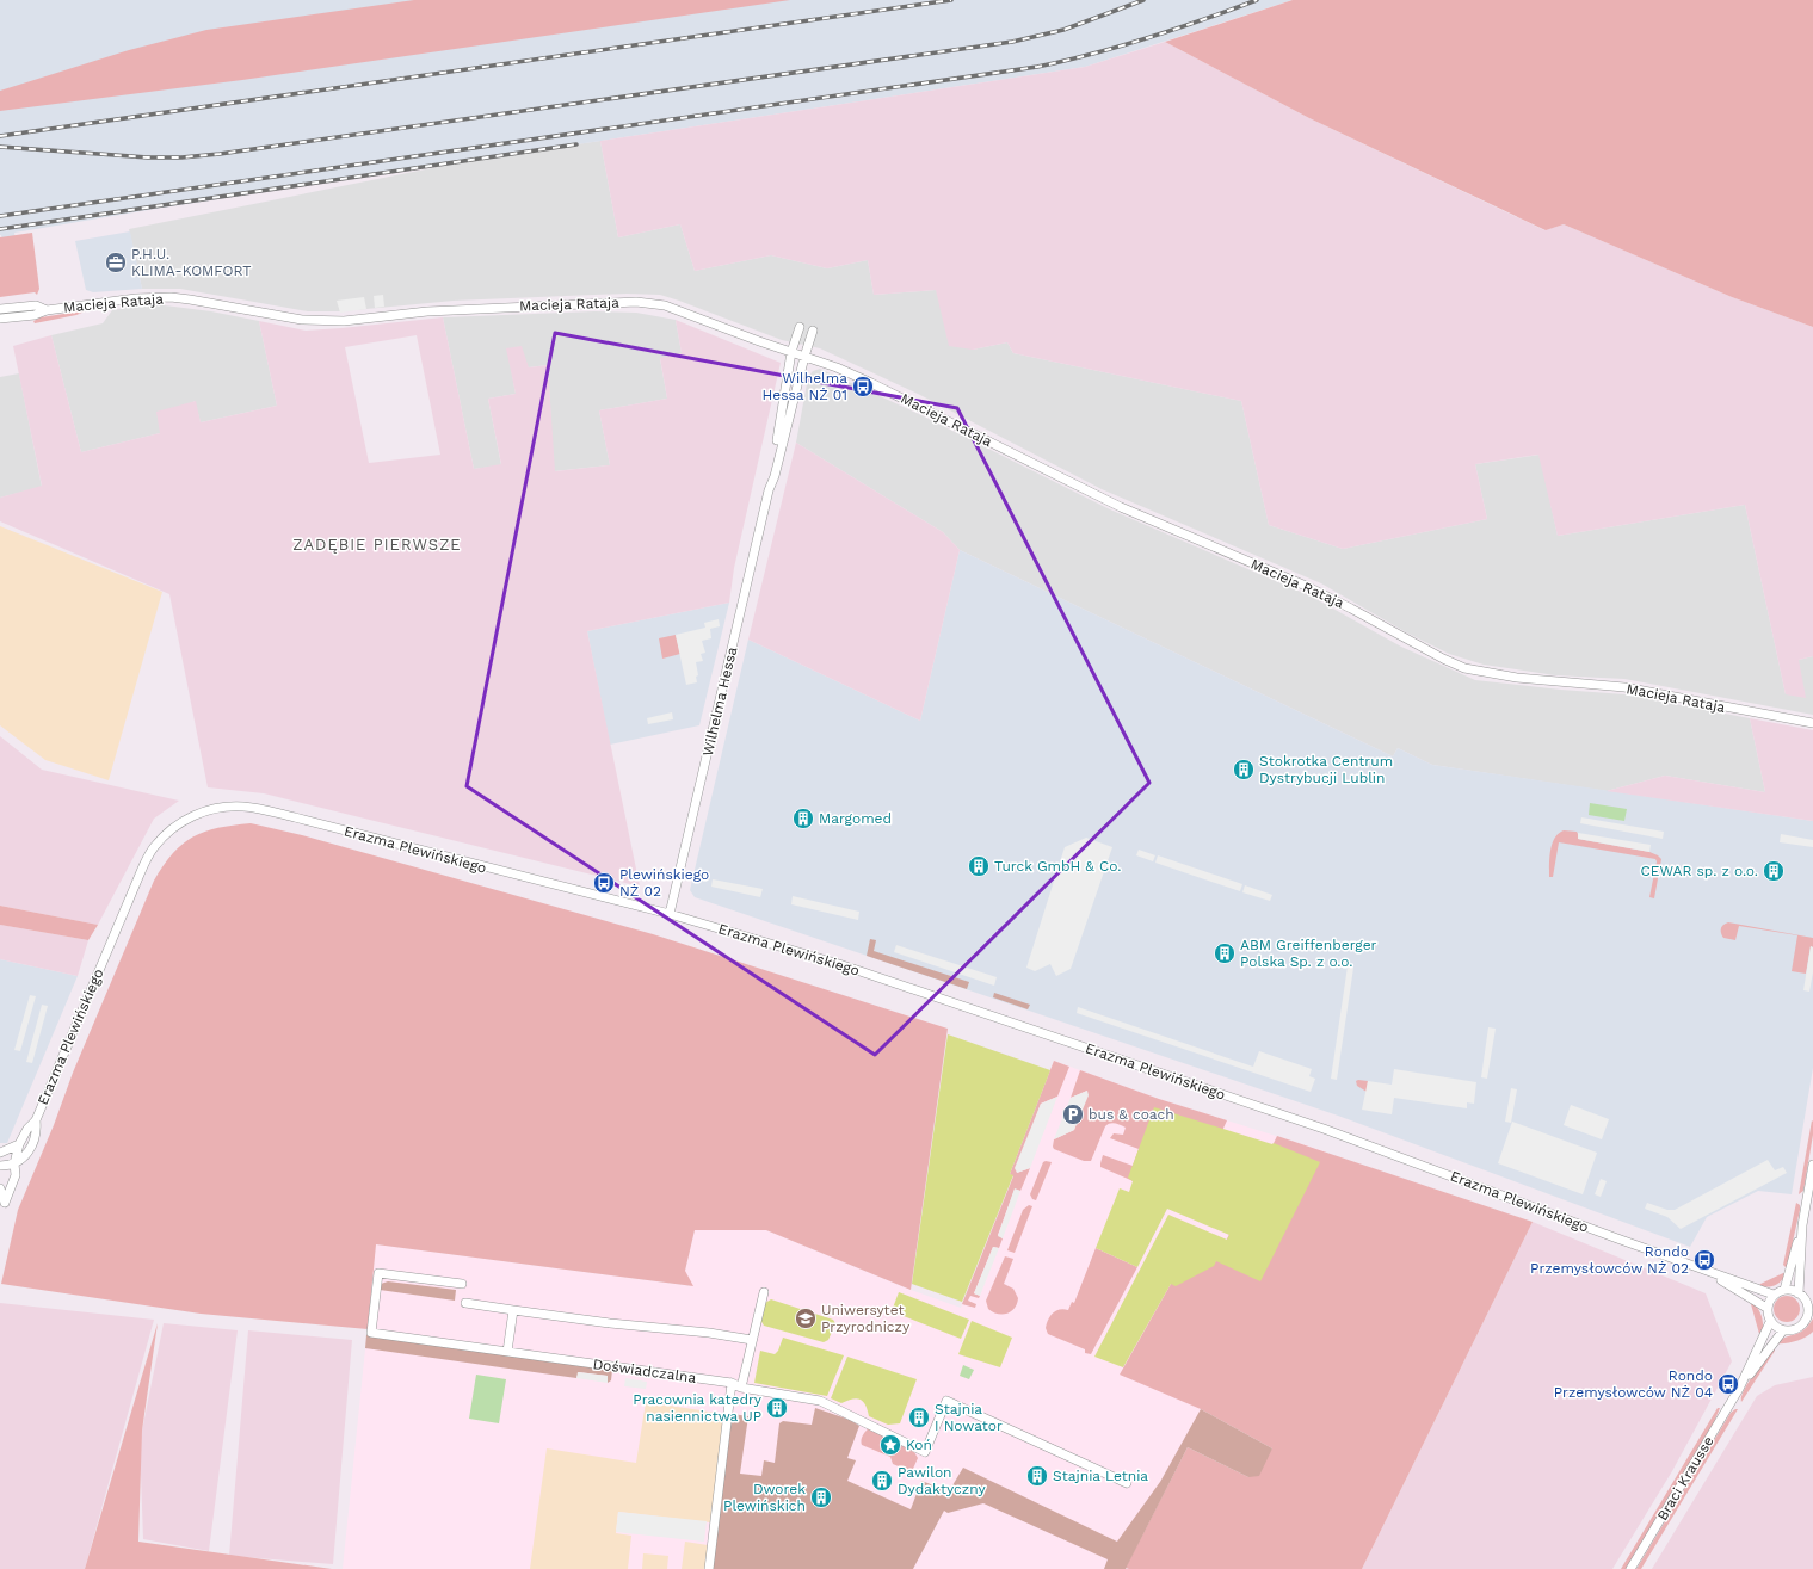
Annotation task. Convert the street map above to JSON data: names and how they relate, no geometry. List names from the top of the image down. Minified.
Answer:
{"streets":{"street":["Macieja Rataja","Wilhelma Hessa","Erazma Plewińskiego","Doświadczalna","Braci Krausse"]},"crossings":[["Macieja Rataja","Wilhelma Hessa"],["Wilhelma Hessa","Erazma Plewińskiego"],["Erazma Plewińskiego","Braci Krausse"]],"districts":["ZADĘBIE PIERWSZE"],"places":{"office":["P.H.U. KLIMA-KOMFORT"],"bus stop":["Wilhelma Hessa NŻ 01","Plewińskiego NŻ 02","Rondo Przemysłowców NŻ 02","Rondo Przemysłowców NŻ 04"],"building":["Stokrotka Centrum Dystrybucji Lublin","Margomed","Turck GmbH & Co.","CEWAR sp. z o.o.","ABM Greiffenberger Polska Sp. z o.o.","Pracownia katedry nasiennictwa UP","Stajnia I Nowator","Stajnia Letnia","Pawilon Dydaktyczny","Dworek Plewińskich"],"parking":["bus & coach"],"school or university":["Uniwersytet Przyrodniczy"],"place":["Koń"]}}
